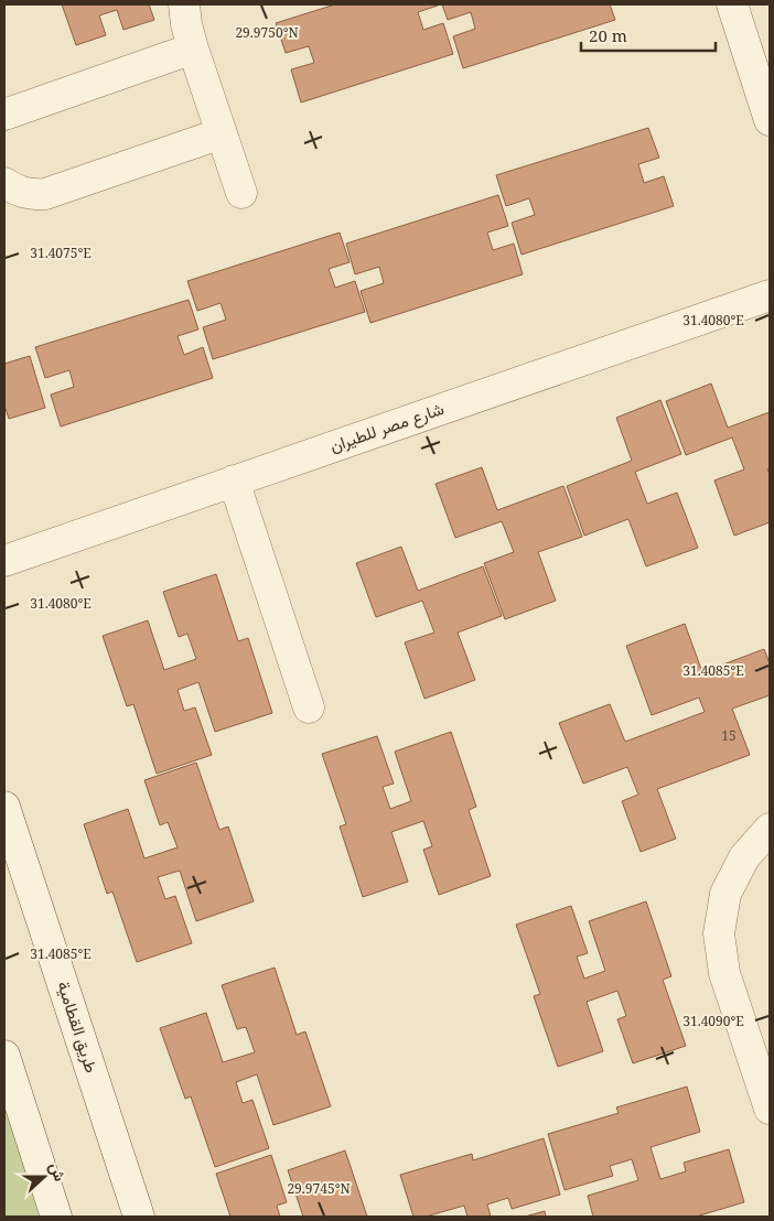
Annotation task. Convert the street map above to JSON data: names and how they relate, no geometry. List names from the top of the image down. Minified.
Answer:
{"streets":{"street":["شارع مصر للطيران","طريق القطامية"]},"house_numbers":["15"],"scale_bar":"20 m","north":"right","coordinates":["29.9750°N","31.4075°E","31.4080°E","31.4085°E","31.4090°E","29.9745°N"]}
